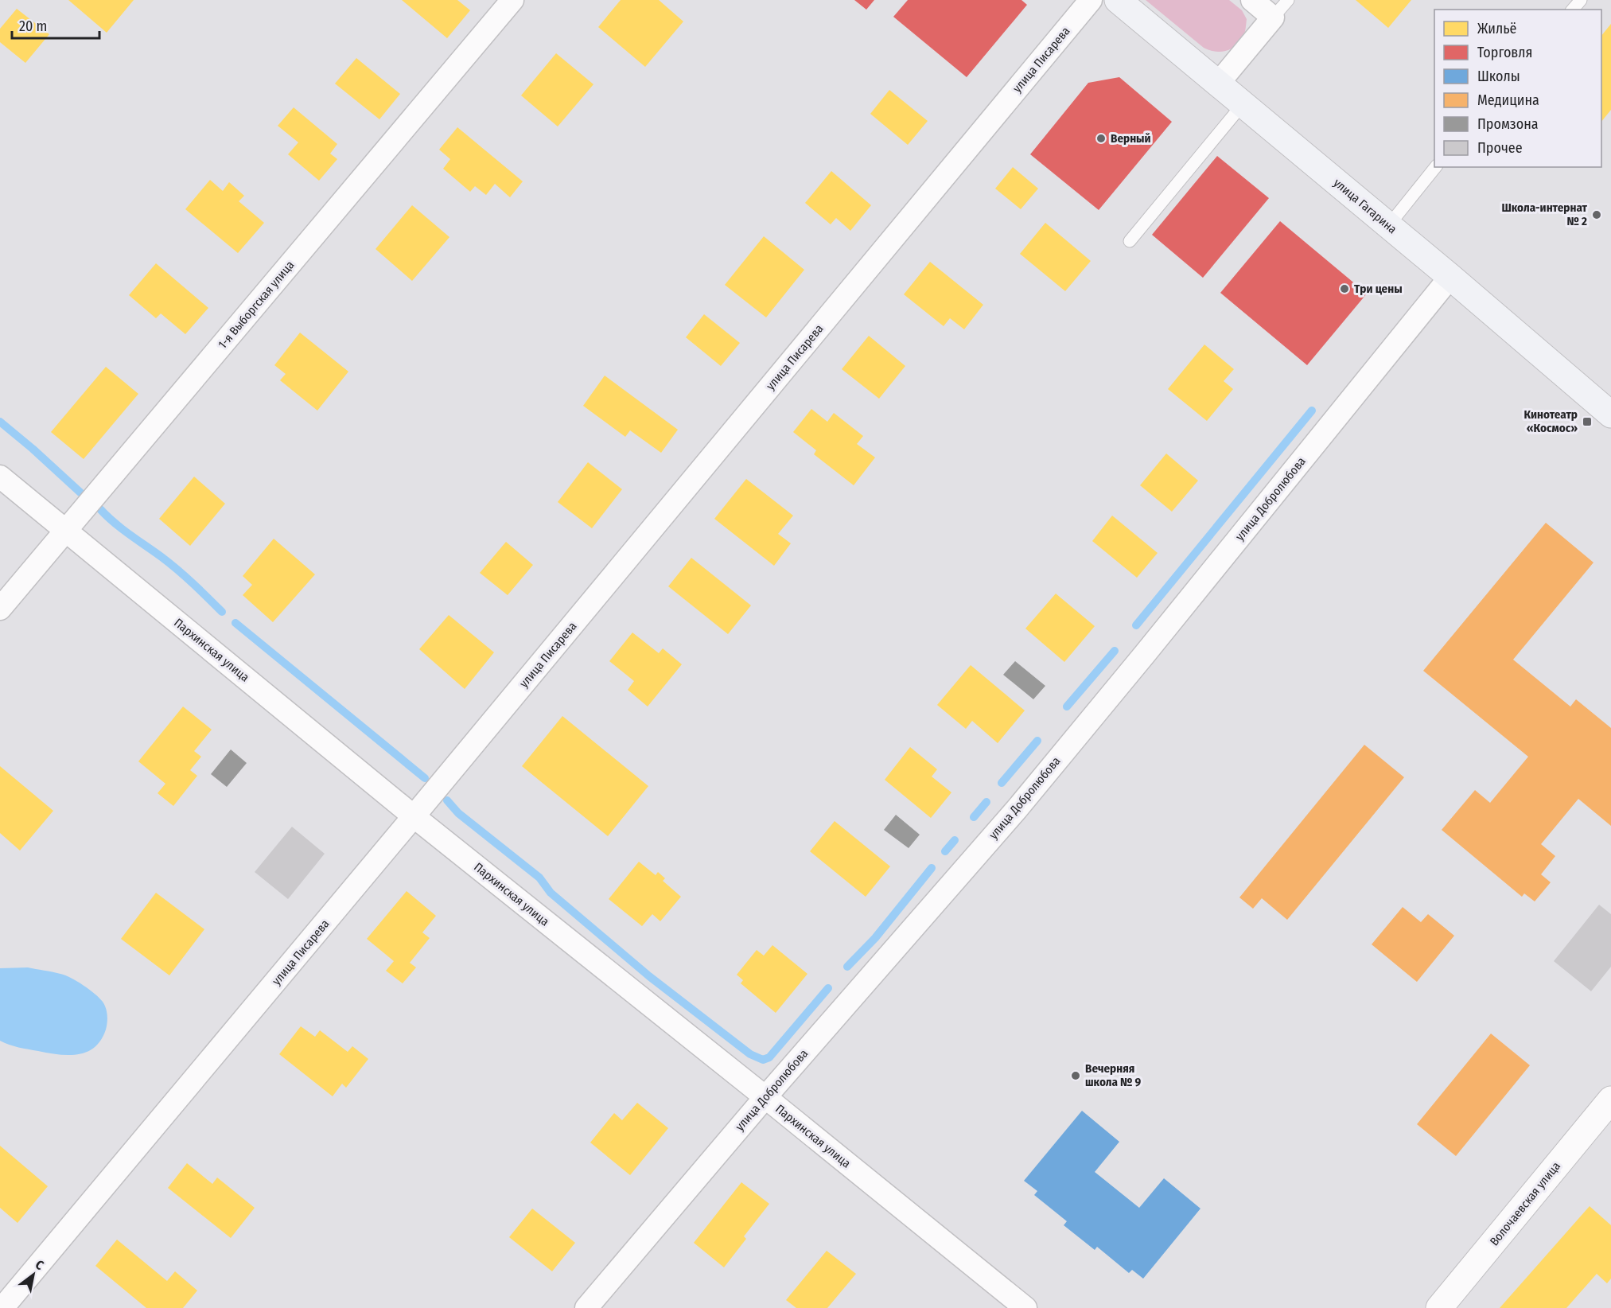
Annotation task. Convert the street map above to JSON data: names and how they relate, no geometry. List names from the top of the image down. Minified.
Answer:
{"streets":{"main road":["улица Гагарина"],"street":["улица Писарева","1-я Выборгская улица","улица Добролюбова","Пархинская улица","Волочаевская улица"]},"crossings":[["улица Писарева","Пархинская улица"],["улица Гагарина","улица Добролюбова"],["1-я Выборгская улица","Пархинская улица"],["улица Добролюбова","Пархинская улица"]],"places":{"other":["Верный","Школа-интернат № 2","Три цены","Вечерняя школа № 9"],"transit":["Кинотеатр «Космос»"]},"legend":["Жильё","Торговля","Школы","Медицина","Промзона","Прочее"],"scale_bar":"20 m","north":"top right"}
